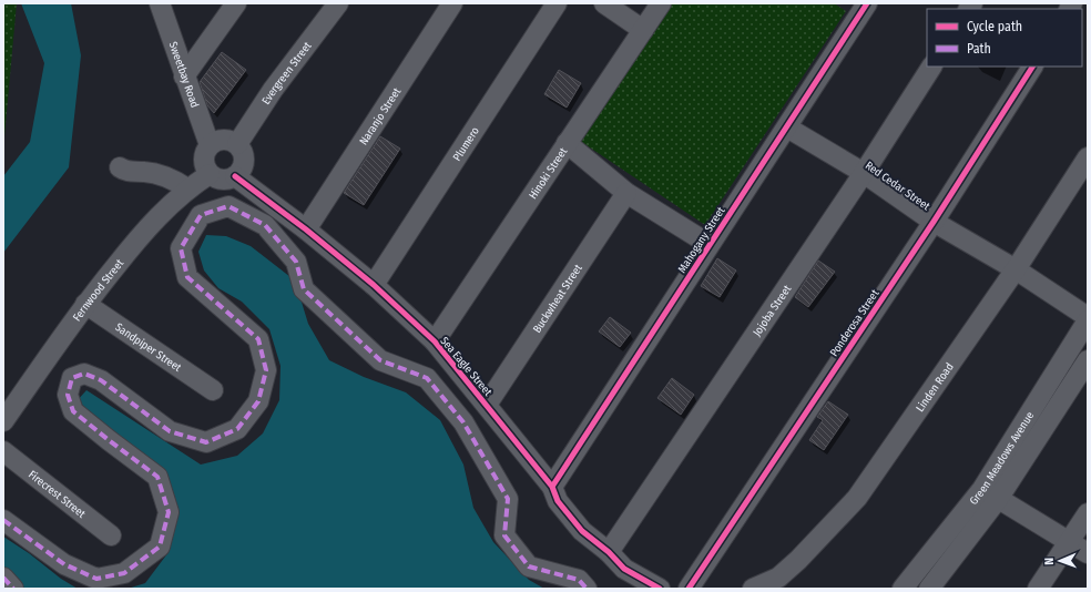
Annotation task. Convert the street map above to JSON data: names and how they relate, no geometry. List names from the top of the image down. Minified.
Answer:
{"streets":{"street":["Evergreen Street","Sweetbay Road","Naranjo Street","Plumero","Hinoki Street","Red Cedar Street","Mahogany Street","Fernwood Street","Buckwheat Street","Jojoba Street","Ponderosa Street","Sandpiper Street","Sea Eagle Street","Linden Road","Green Meadows Avenue","Firecrest Street"]},"crossings":[["Evergreen Street","Sweetbay Road"],["Evergreen Street","Fernwood Street"],["Evergreen Street","Sea Eagle Street"],["Sweetbay Road","Fernwood Street"],["Sweetbay Road","Sea Eagle Street"],["Naranjo Street","Sea Eagle Street"],["Plumero","Sea Eagle Street"],["Hinoki Street","Sea Eagle Street"],["Red Cedar Street","Mahogany Street"],["Red Cedar Street","Jojoba Street"],["Red Cedar Street","Ponderosa Street"],["Red Cedar Street","Linden Road"],["Red Cedar Street","Green Meadows Avenue"],["Mahogany Street","Sea Eagle Street"],["Fernwood Street","Sandpiper Street"],["Fernwood Street","Sea Eagle Street"],["Buckwheat Street","Sea Eagle Street"],["Jojoba Street","Sea Eagle Street"]],"legend":["Cycle path","Path"],"north":"left"}
